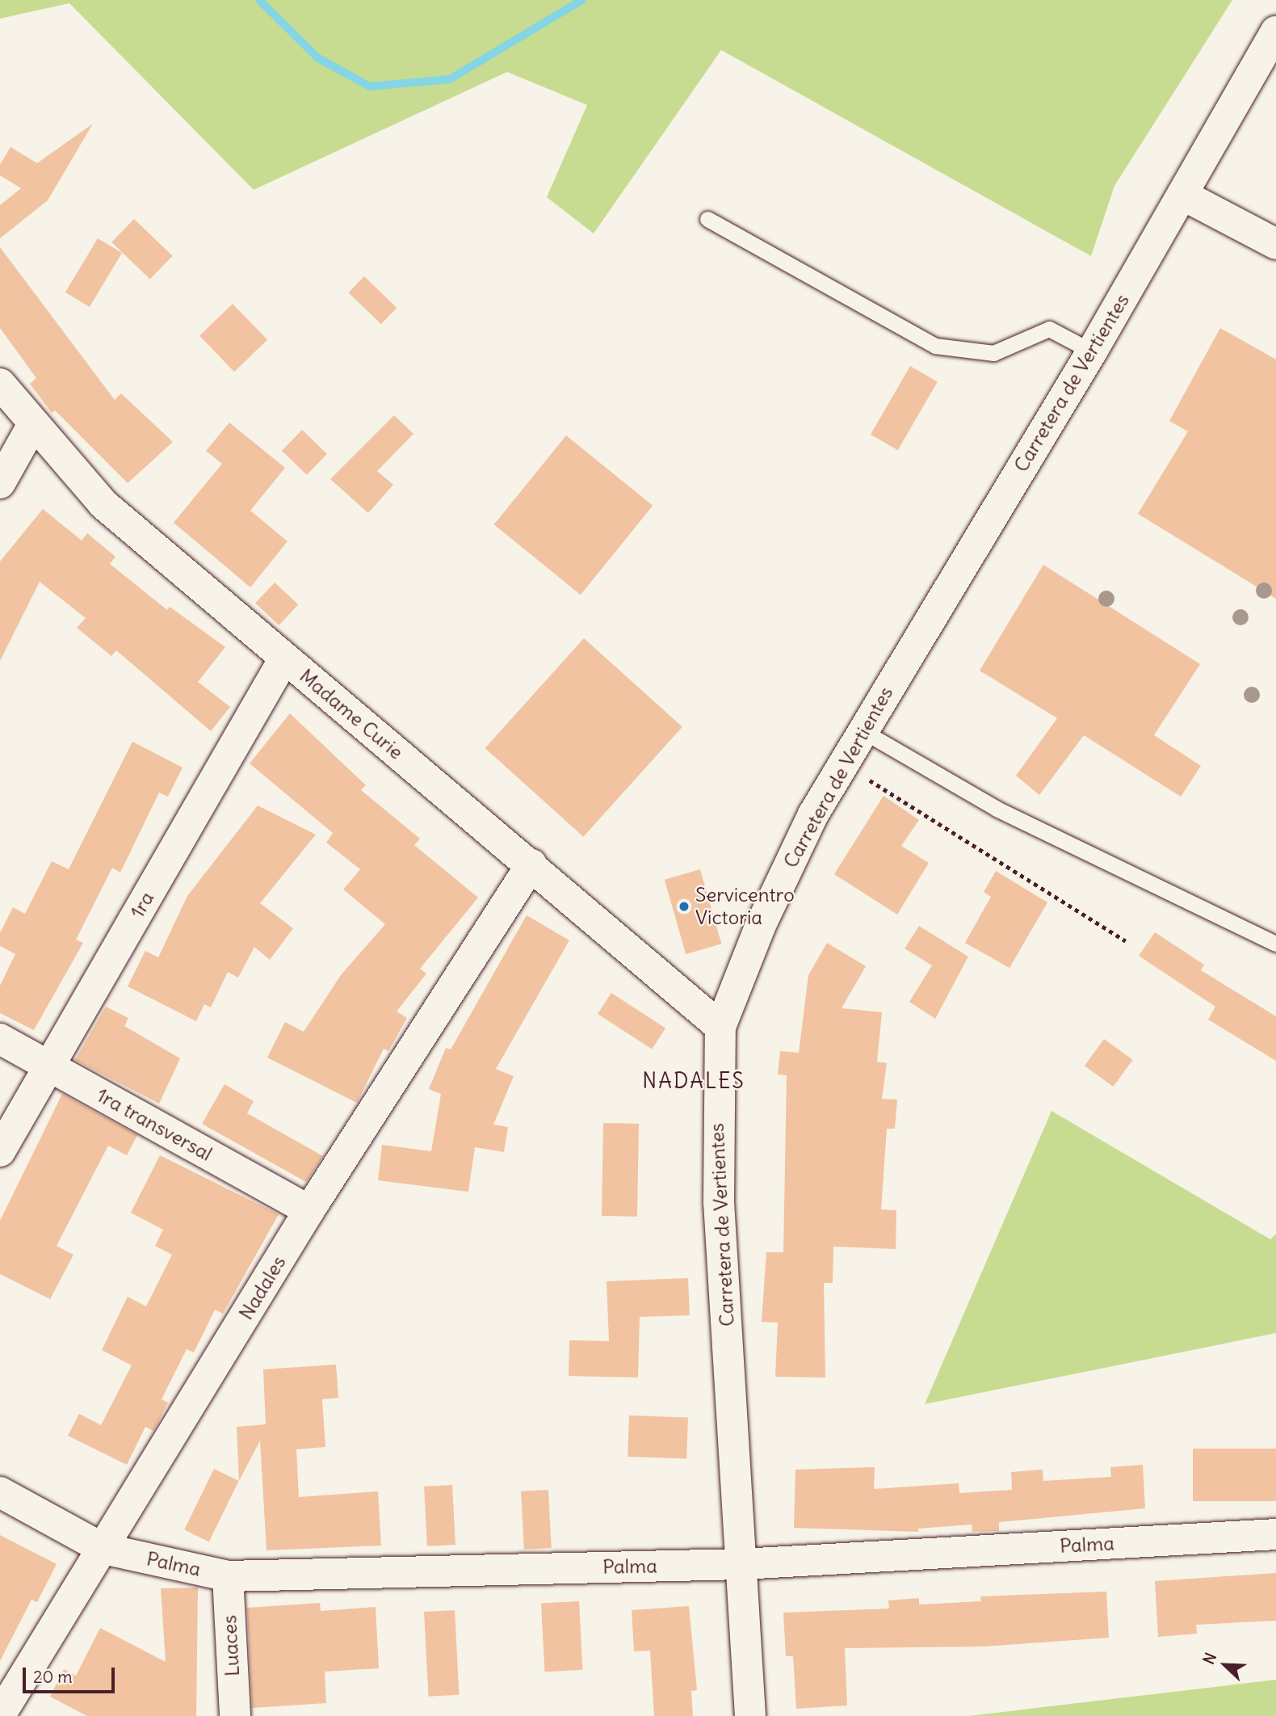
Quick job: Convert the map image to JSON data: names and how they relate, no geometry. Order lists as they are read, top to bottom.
{
  "streets": {
    "street": [
      "Carretera de Vertientes",
      "Madame Curie",
      "1ra",
      "1ra transversal",
      "Nadales",
      "Palma",
      "Luaces"
    ]
  },
  "crossings": [
    ["Carretera de Vertientes", "Madame Curie"],
    ["Carretera de Vertientes", "Palma"],
    ["Madame Curie", "1ra"],
    ["Madame Curie", "Nadales"],
    ["1ra", "1ra transversal"],
    ["1ra transversal", "Nadales"],
    ["Nadales", "Palma"],
    ["Palma", "Luaces"]
  ],
  "districts": ["NADALES"],
  "places": ["Servicentro Victoria"],
  "scale_bar": "20 m",
  "north": "top left"
}
